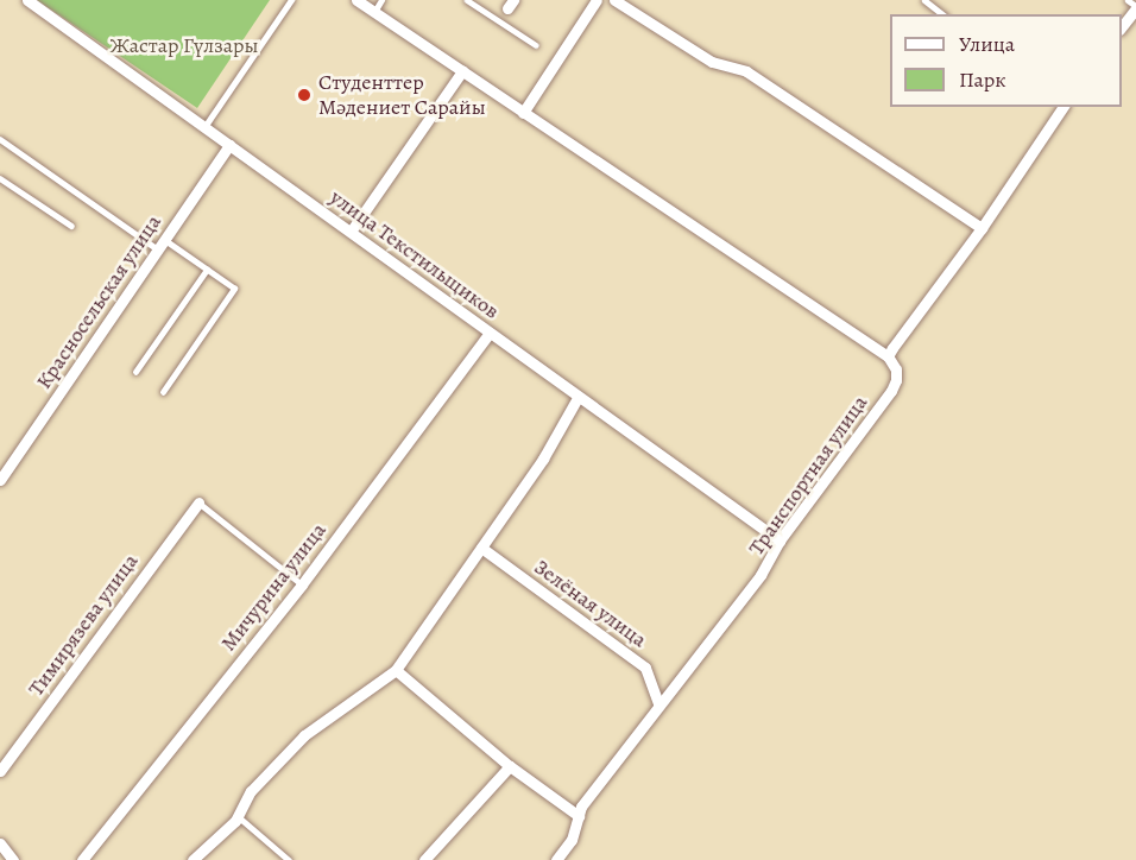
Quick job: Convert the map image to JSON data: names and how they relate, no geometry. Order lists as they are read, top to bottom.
{
  "streets": {
    "street": [
      "улица Текстильщиков",
      "Красносельская улица",
      "Транспортная улица",
      "Мичурина улица",
      "Зелёная улица",
      "Тимирязева улица"
    ]
  },
  "crossings": [
    ["улица Текстильщиков", "Красносельская улица"],
    ["улица Текстильщиков", "Транспортная улица"],
    ["улица Текстильщиков", "Мичурина улица"],
    ["Транспортная улица", "Зелёная улица"]
  ],
  "parks": ["Жастар Гүлзары"],
  "places": ["Студенттер Мәдениет Сарайы"],
  "legend": ["Улица", "Парк"]
}
